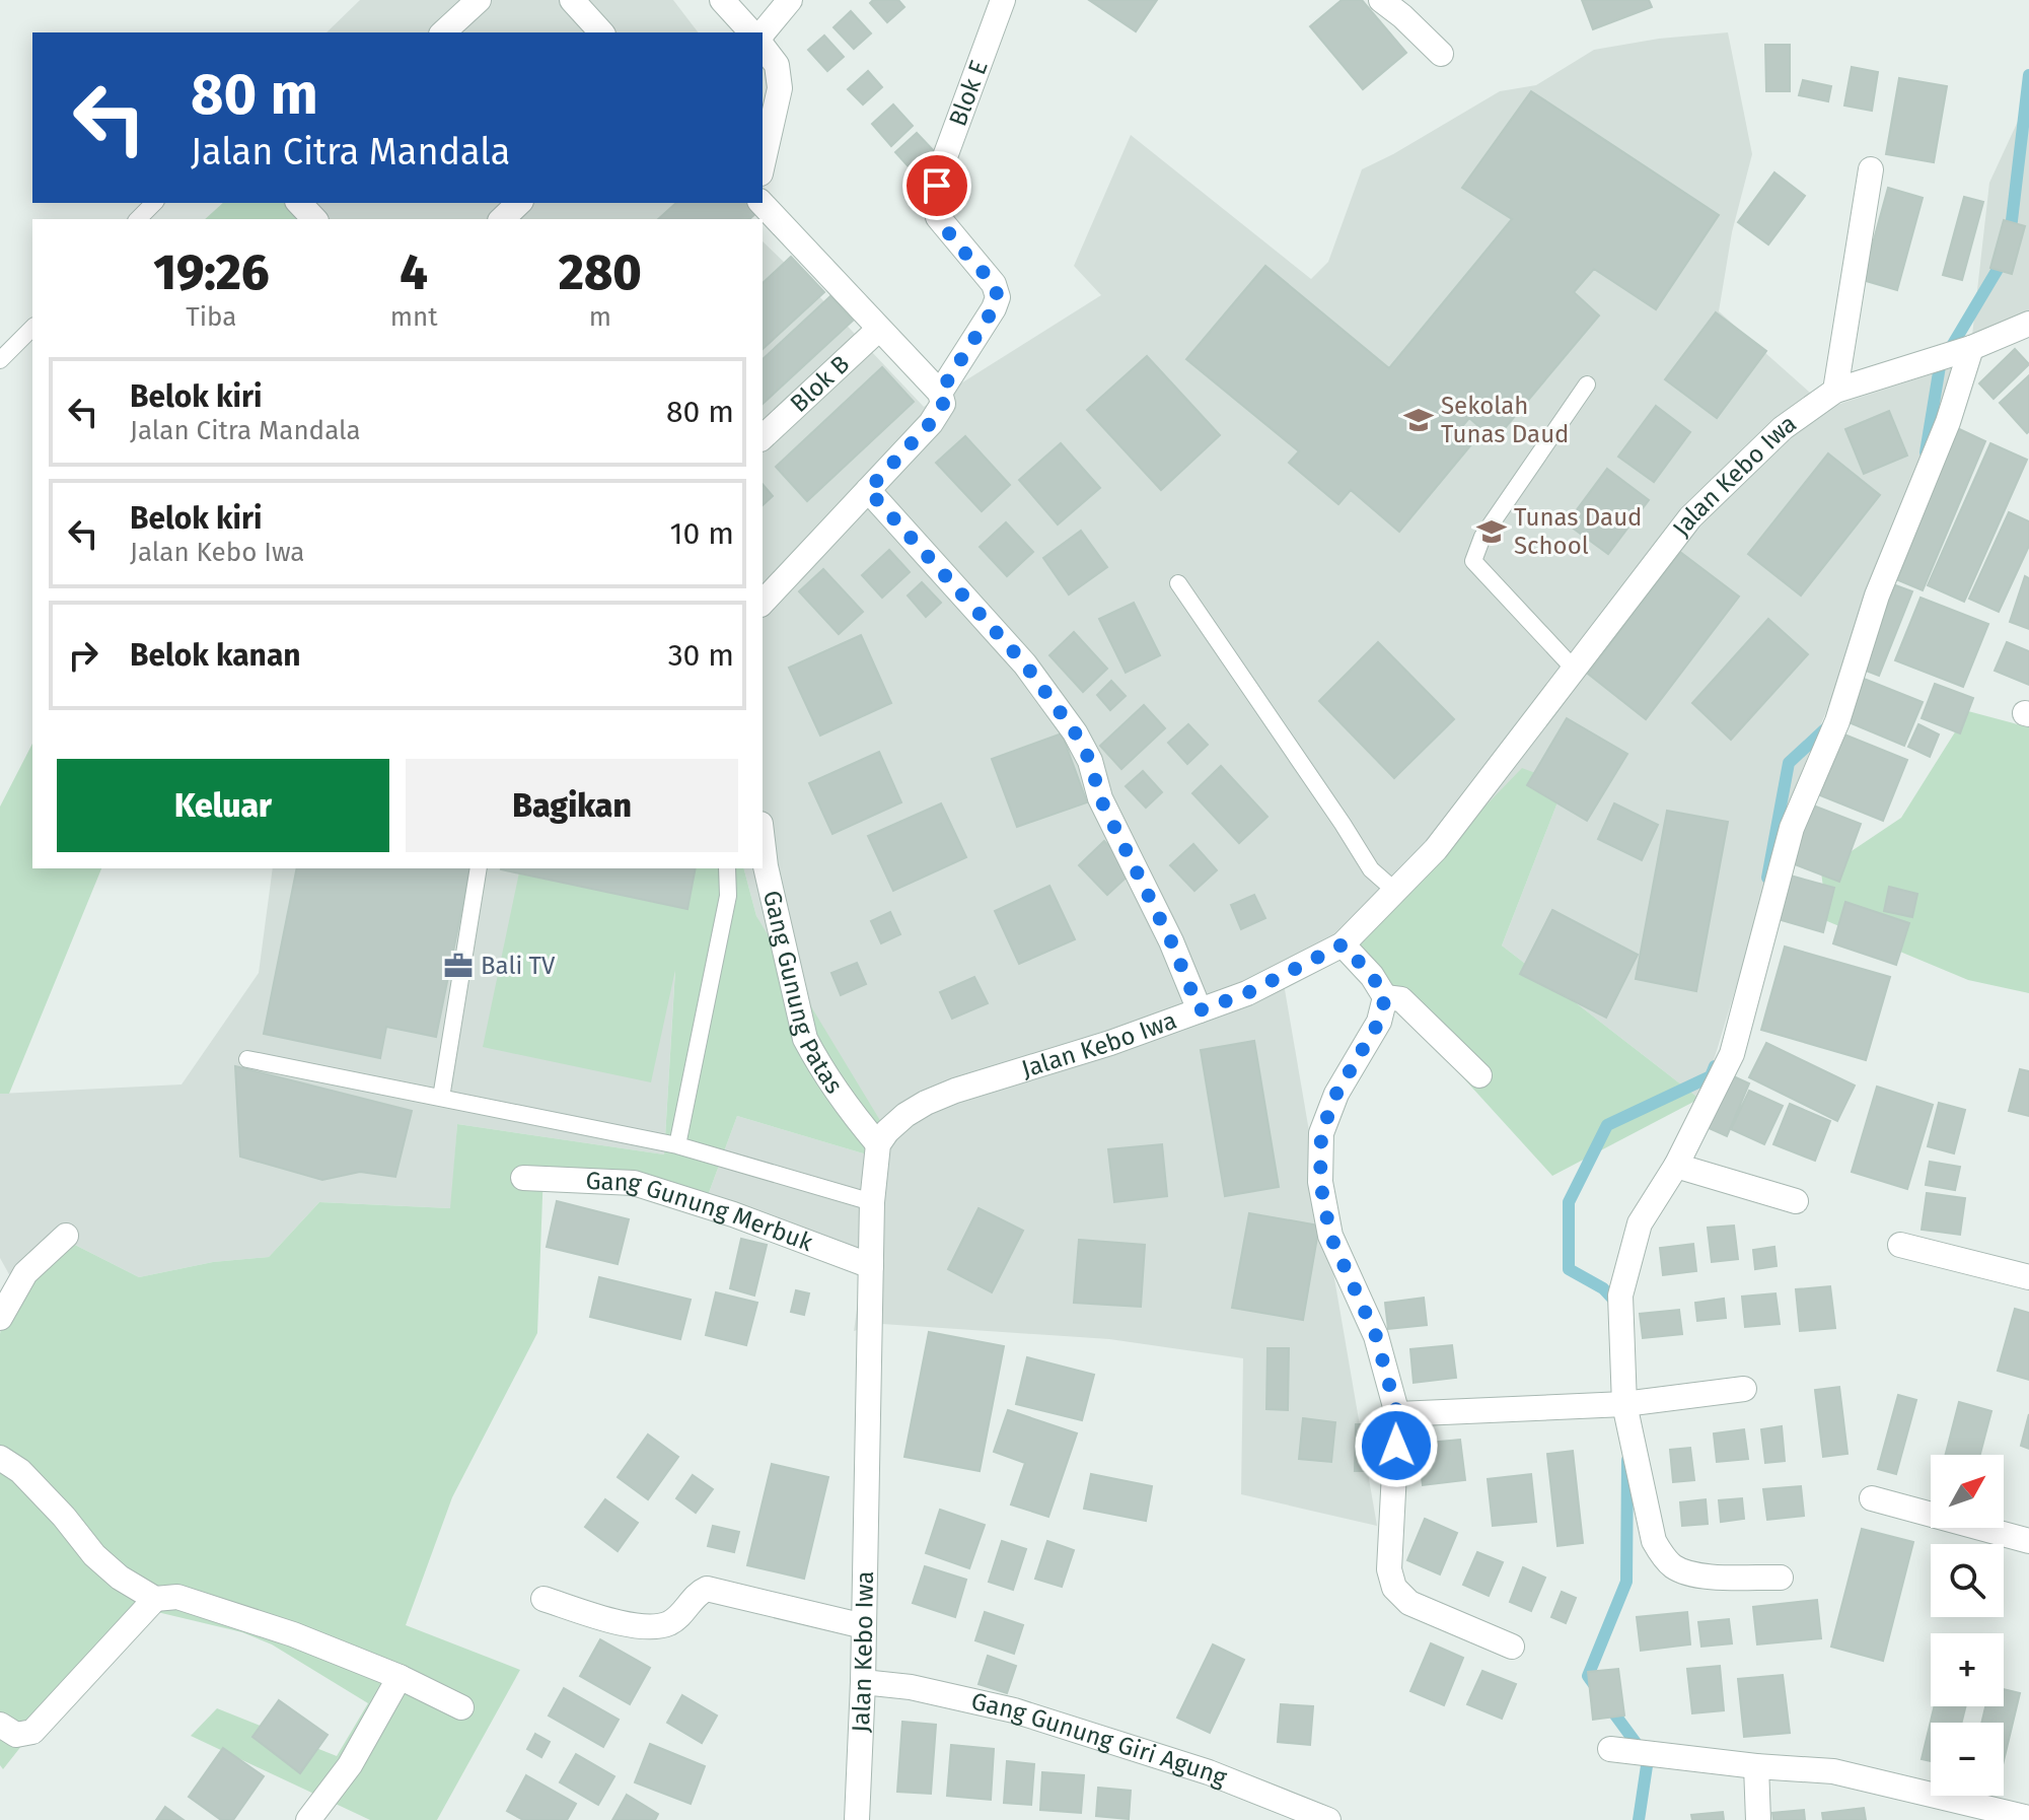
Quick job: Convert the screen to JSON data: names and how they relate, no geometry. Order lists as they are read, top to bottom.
{
  "streets": {
    "street": [
      "Blok E",
      "Blok B",
      "Jalan Kebo Iwa",
      "Gang Gunung Patas",
      "Gang Gunung Merbuk",
      "Gang Gunung Giri Agung"
    ]
  },
  "crossings": [
    ["Jalan Kebo Iwa", "Gang Gunung Patas"],
    ["Jalan Kebo Iwa", "Gang Gunung Merbuk"],
    ["Jalan Kebo Iwa", "Gang Gunung Giri Agung"]
  ],
  "places": {
    "school or university": ["Sekolah Tunas Daud", "Tunas Daud School"],
    "office": ["Bali TV"]
  },
  "north": "top right",
  "page": {
    "turn": ["80 m", "Jalan Citra Mandala"],
    "eta": [
      "19:26",
      "Tiba",
      "4",
      "mnt",
      "280",
      "m"
    ],
    "list": [
      {
        "name": "Belok kiri",
        "note": "Jalan Citra Mandala",
        "value": "80 m"
      },
      {
        "name": "Belok kiri",
        "note": "Jalan Kebo Iwa",
        "value": "10 m"
      },
      {
        "name": "Belok kanan",
        "value": "30 m"
      }
    ],
    "buttons": ["Keluar", "Bagikan"],
    "map_buttons": ["+", "−"]
  }
}
